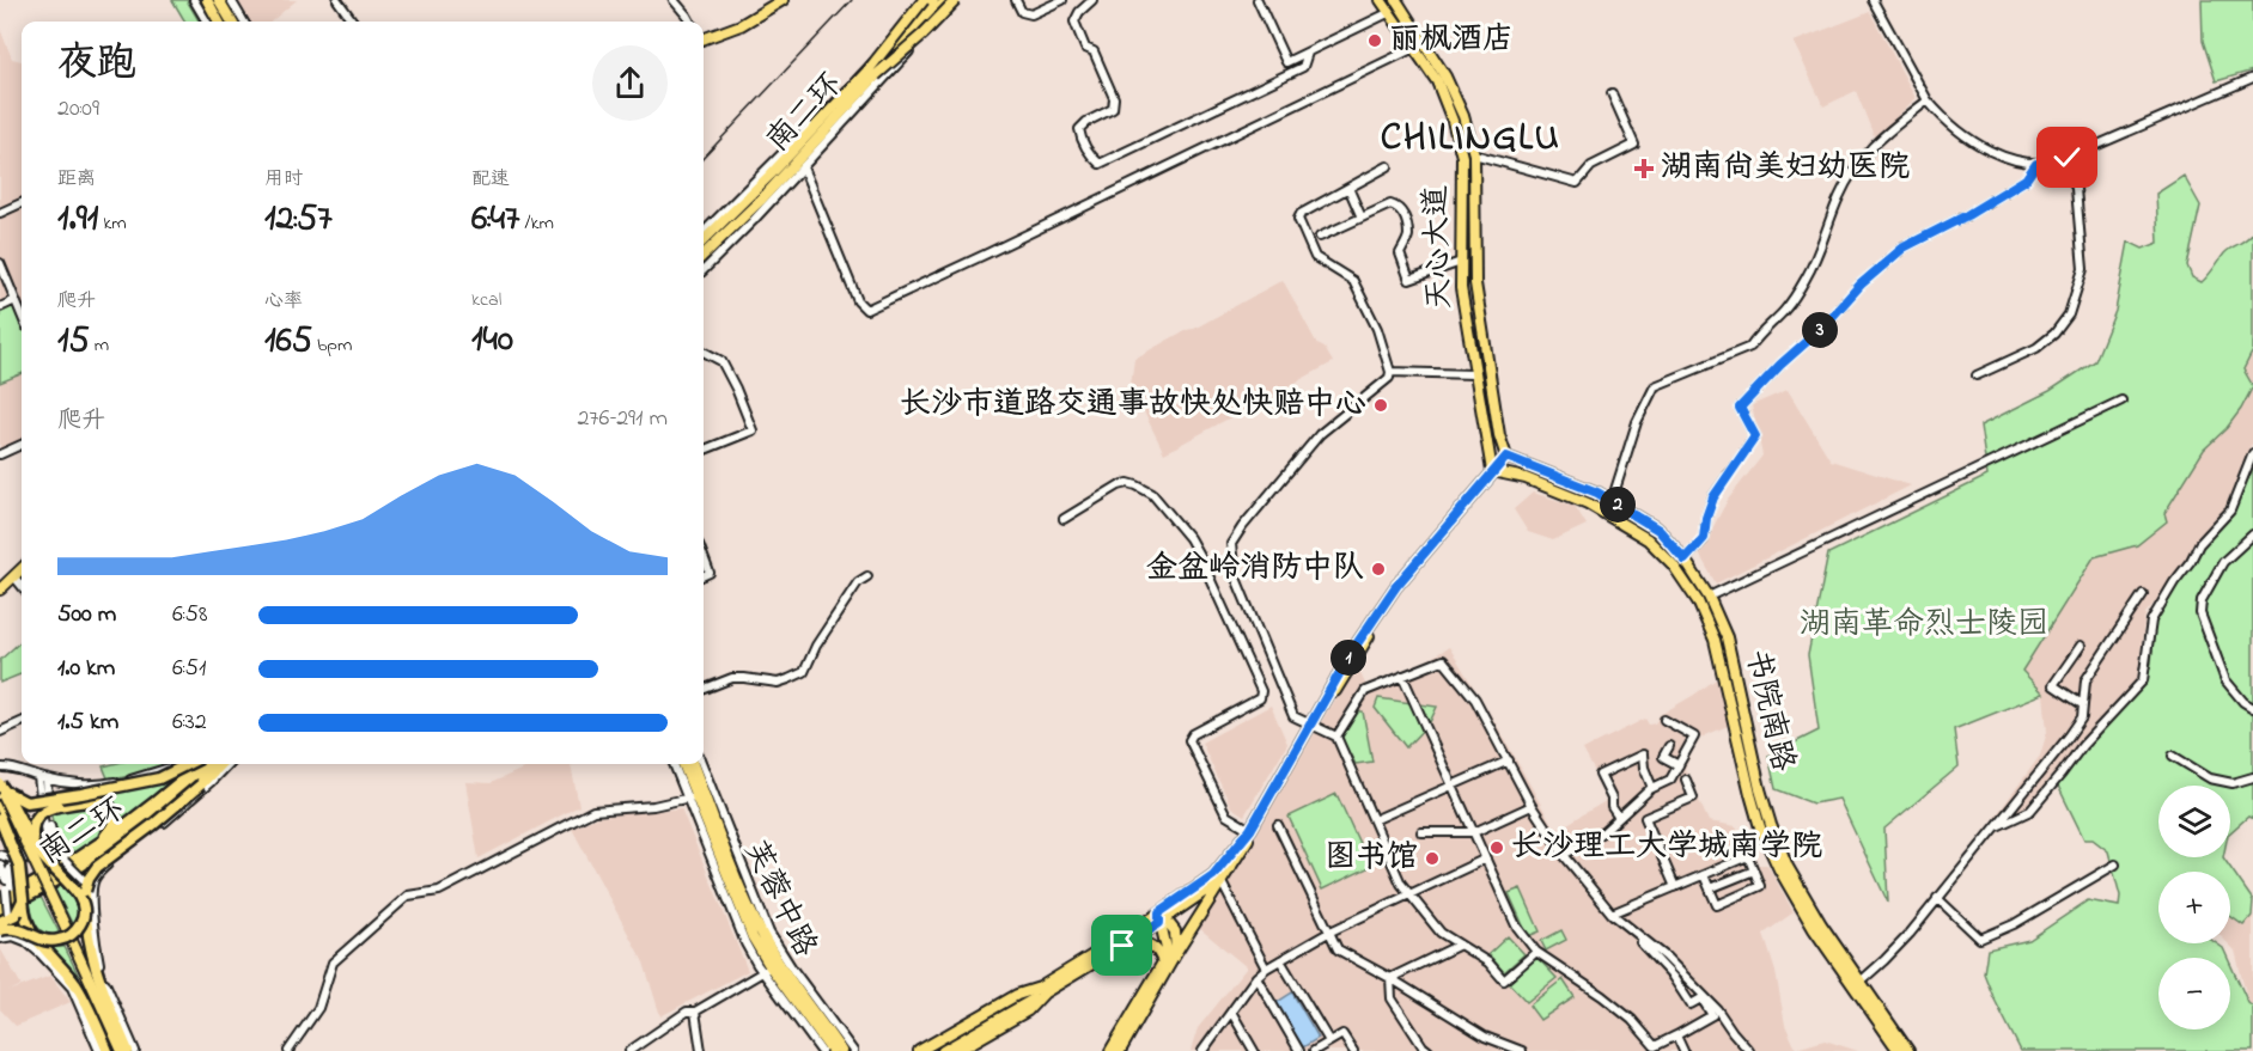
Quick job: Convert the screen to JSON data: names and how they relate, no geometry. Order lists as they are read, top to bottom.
{
  "streets": {
    "highway": ["南二环"],
    "main road": ["天心大道", "书院南路", "芙蓉中路"]
  },
  "crossings": [
    ["天心大道", "书院南路"]
  ],
  "districts": ["CHILINGLU"],
  "parks": ["湖南革命烈士陵园"],
  "places": {
    "other": [
      "丽枫酒店",
      "长沙市道路交通事故快处快赔中心",
      "金盆岭消防中队",
      "长沙理工大学城南学院",
      "图书馆"
    ],
    "health": ["湖南尚美妇幼医院"]
  },
  "page": {
    "heading": ["夜跑", "20:09"],
    "stats": [
      ["距离", "1.91 km"],
      ["用时", "12:57"],
      ["配速", "6:47 /km"],
      ["爬升", "15 m"],
      ["心率", "165 bpm"],
      ["kcal", "140"]
    ],
    "pins": ["3", "2", "1"],
    "chart": ["爬升", "276–291 m"],
    "list": [
      {
        "name": "500 m",
        "note": "6:58"
      },
      {
        "name": "1.0 km",
        "note": "6:51"
      },
      {
        "name": "1.5 km",
        "note": "6:32"
      }
    ],
    "map_buttons": ["+", "−"]
  }
}
